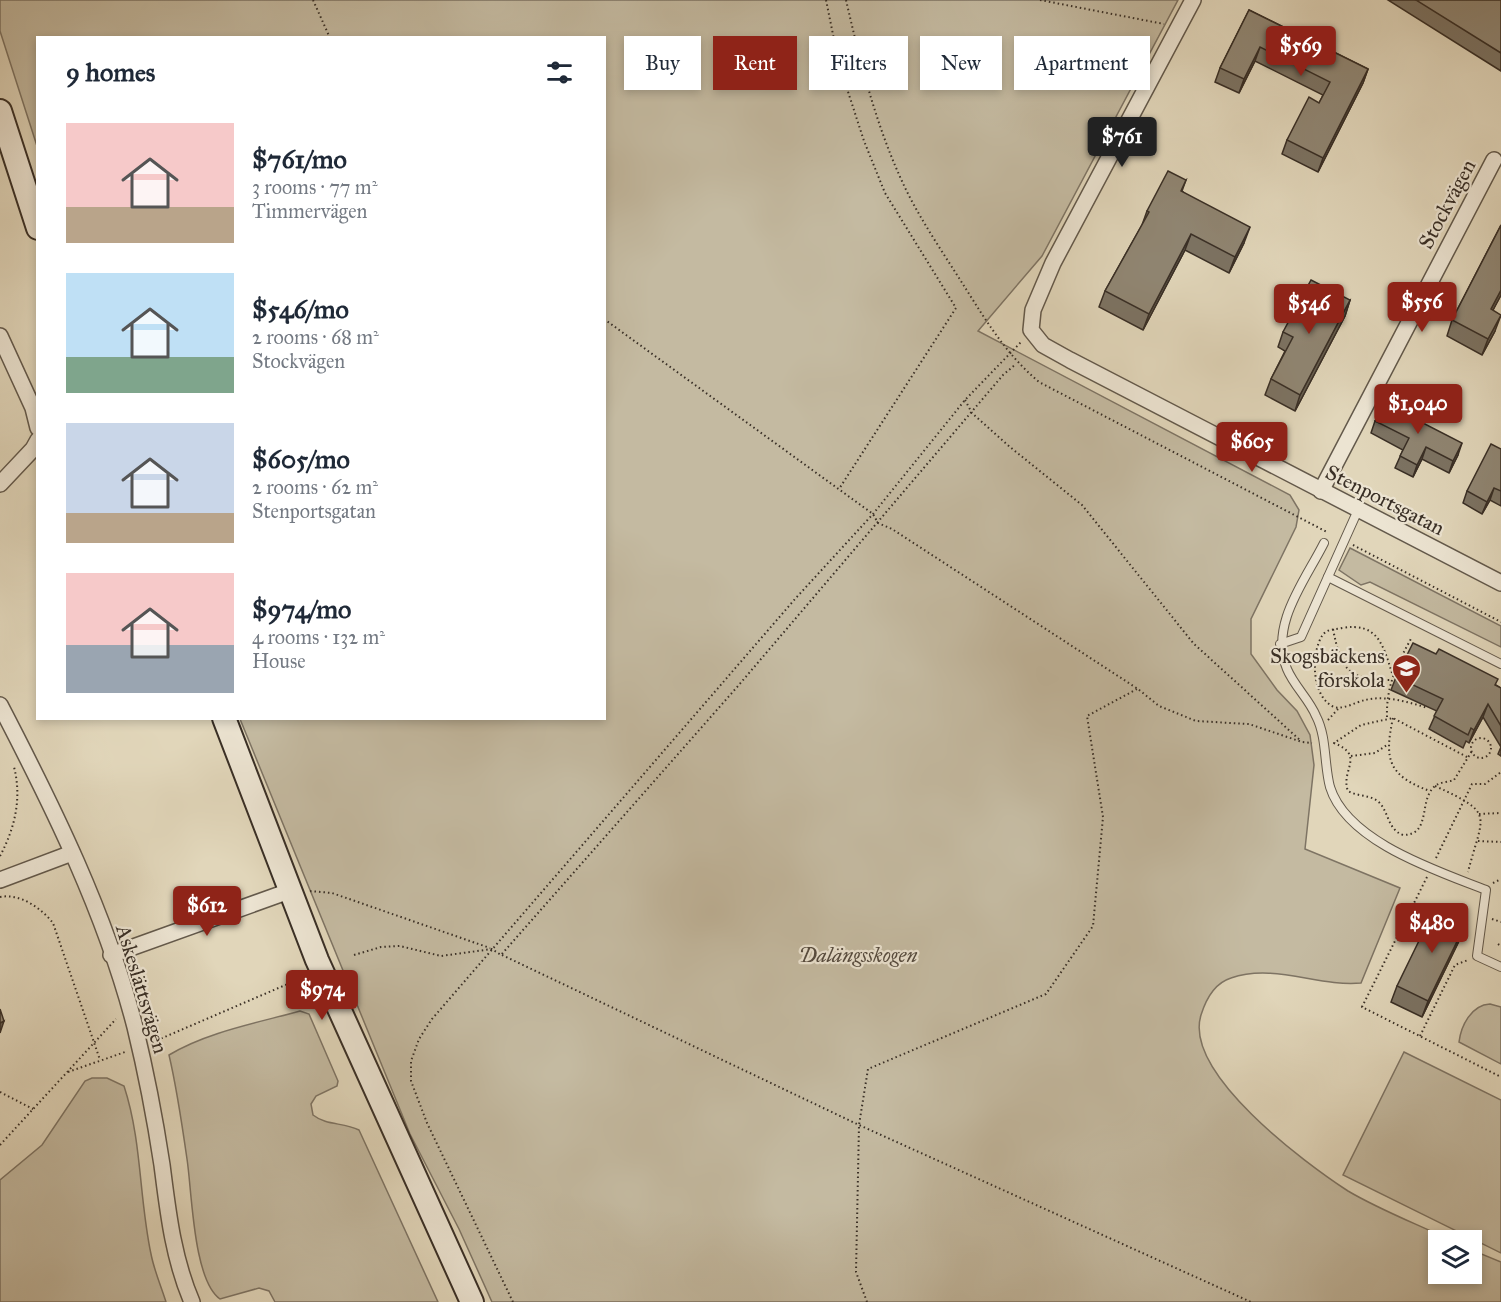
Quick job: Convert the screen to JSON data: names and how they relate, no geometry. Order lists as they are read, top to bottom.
{
  "streets": {
    "street": ["Stockvägen", "Stenportsgatan", "Askeslättsvägen"]
  },
  "crossings": [
    ["Stockvägen", "Stenportsgatan"]
  ],
  "parks": ["Dalängsskogen"],
  "places": {
    "school or university": ["Skogsbäckens förskola"]
  },
  "page": {
    "price": [
      "$569",
      "$761",
      "$556",
      "$546",
      "$1,040",
      "$605",
      "$612",
      "$480",
      "$974"
    ],
    "chip": [
      "Buy",
      "Rent",
      "Filters",
      "New",
      "Apartment"
    ],
    "heading": "9 homes",
    "list": [
      {
        "name": "$761/mo",
        "note": "3 rooms · 77 m² · Timmervägen"
      },
      {
        "name": "$546/mo",
        "note": "2 rooms · 68 m² · Stockvägen"
      },
      {
        "name": "$605/mo",
        "note": "2 rooms · 62 m² · Stenportsgatan"
      },
      {
        "name": "$974/mo",
        "note": "4 rooms · 132 m² · House"
      }
    ]
  }
}
